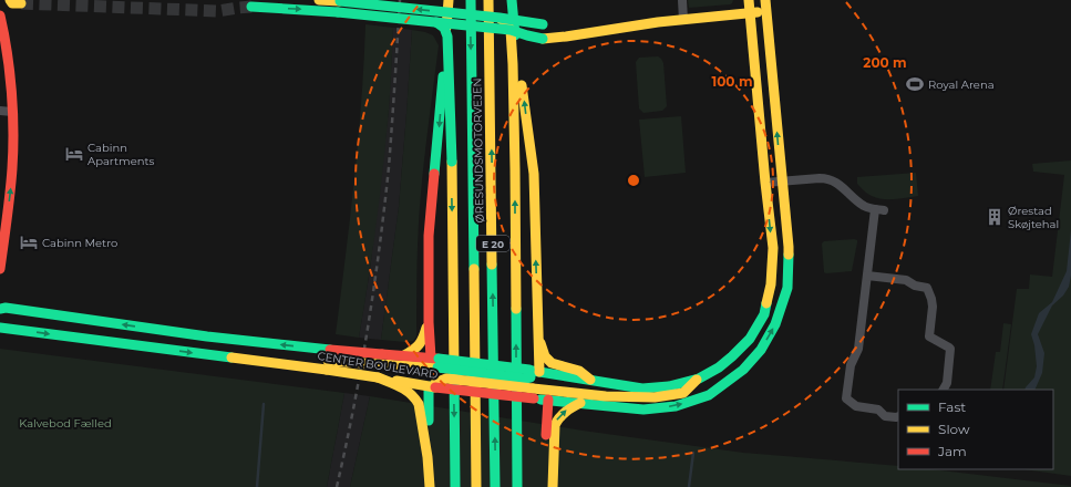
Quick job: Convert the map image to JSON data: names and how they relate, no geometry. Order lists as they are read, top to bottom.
{
  "streets": {
    "main road": ["ØRESUNDSMOTORVEJEN", "E 20", "CENTER BOULEVARD"]
  },
  "parks": ["Kalvebod Fælled"],
  "places": {
    "sports": ["Royal Arena"],
    "hotel": ["Cabinn Apartments", "Cabinn Metro"],
    "building": ["Ørestad Skøjtehal"]
  },
  "legend": ["Fast", "Slow", "Jam"],
  "rings": ["200 m", "100 m"]
}
